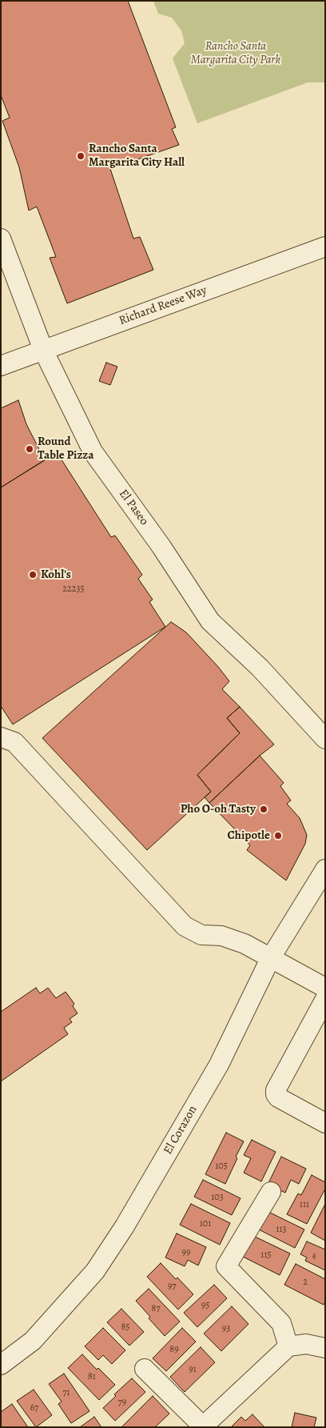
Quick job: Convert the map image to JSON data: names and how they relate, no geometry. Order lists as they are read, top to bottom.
{
  "streets": {
    "street": ["Richard Reese Way", "El Paseo", "El Corazon"]
  },
  "crossings": [
    ["Richard Reese Way", "El Paseo"]
  ],
  "parks": ["Rancho Santa Margarita City Park"],
  "places": [
    "Rancho Santa Margarita City Hall",
    "Round Table Pizza",
    "Kohl's",
    "Pho O-oh Tasty",
    "Chipotle"
  ],
  "house_numbers": [
    "22235",
    "105",
    "103",
    "111",
    "101",
    "113",
    "99",
    "115",
    "4",
    "2",
    "97",
    "95",
    "87",
    "85",
    "93",
    "89",
    "91",
    "81",
    "71",
    "79",
    "67"
  ]
}
